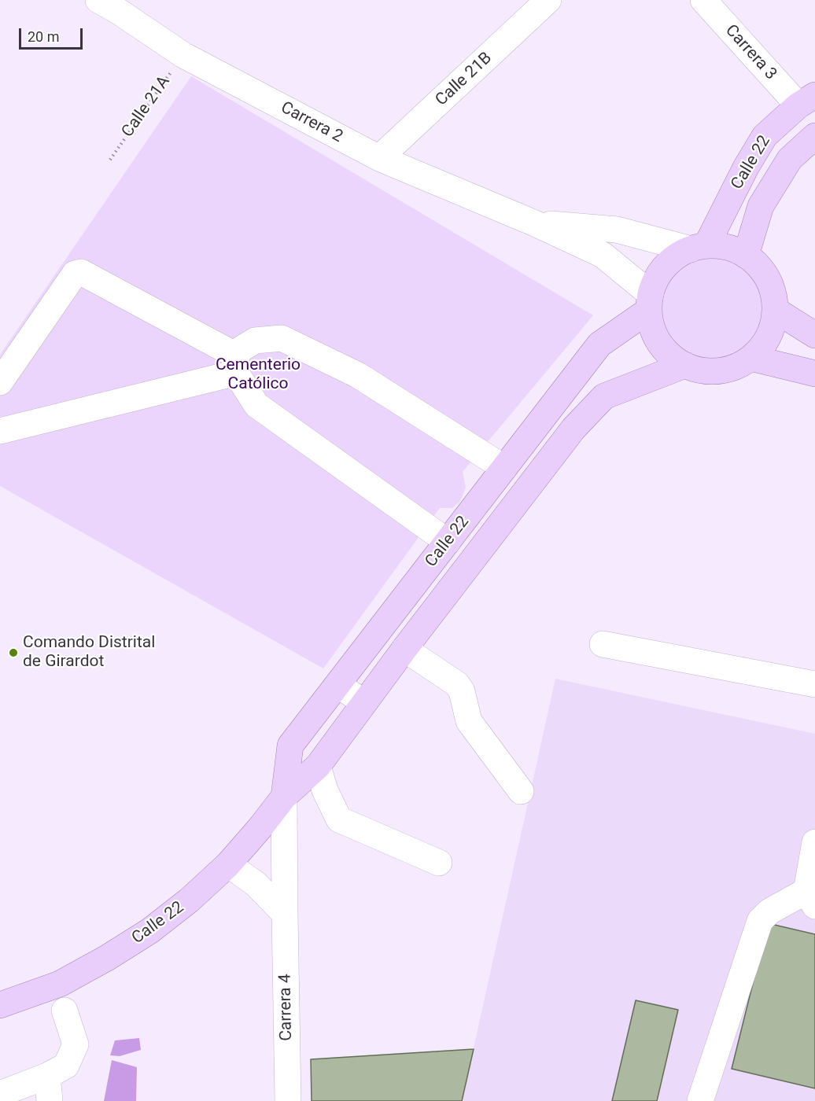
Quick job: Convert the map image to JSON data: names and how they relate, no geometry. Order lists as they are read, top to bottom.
{
  "streets": {
    "main road": ["Calle 22"],
    "street": [
      "Carrera 3",
      "Calle 21B",
      "Carrera 2",
      "Carrera 4"
    ],
    "path": ["Calle 21A"]
  },
  "crossings": [
    ["Carrera 3", "Calle 22"],
    ["Calle 21B", "Carrera 2"],
    ["Calle 21A", "Carrera 2"],
    ["Carrera 2", "Calle 22"],
    ["Calle 22", "Carrera 4"]
  ],
  "parks": ["Cementerio Católico"],
  "places": ["Comando Distrital de Girardot"],
  "scale_bar": "20 m"
}
